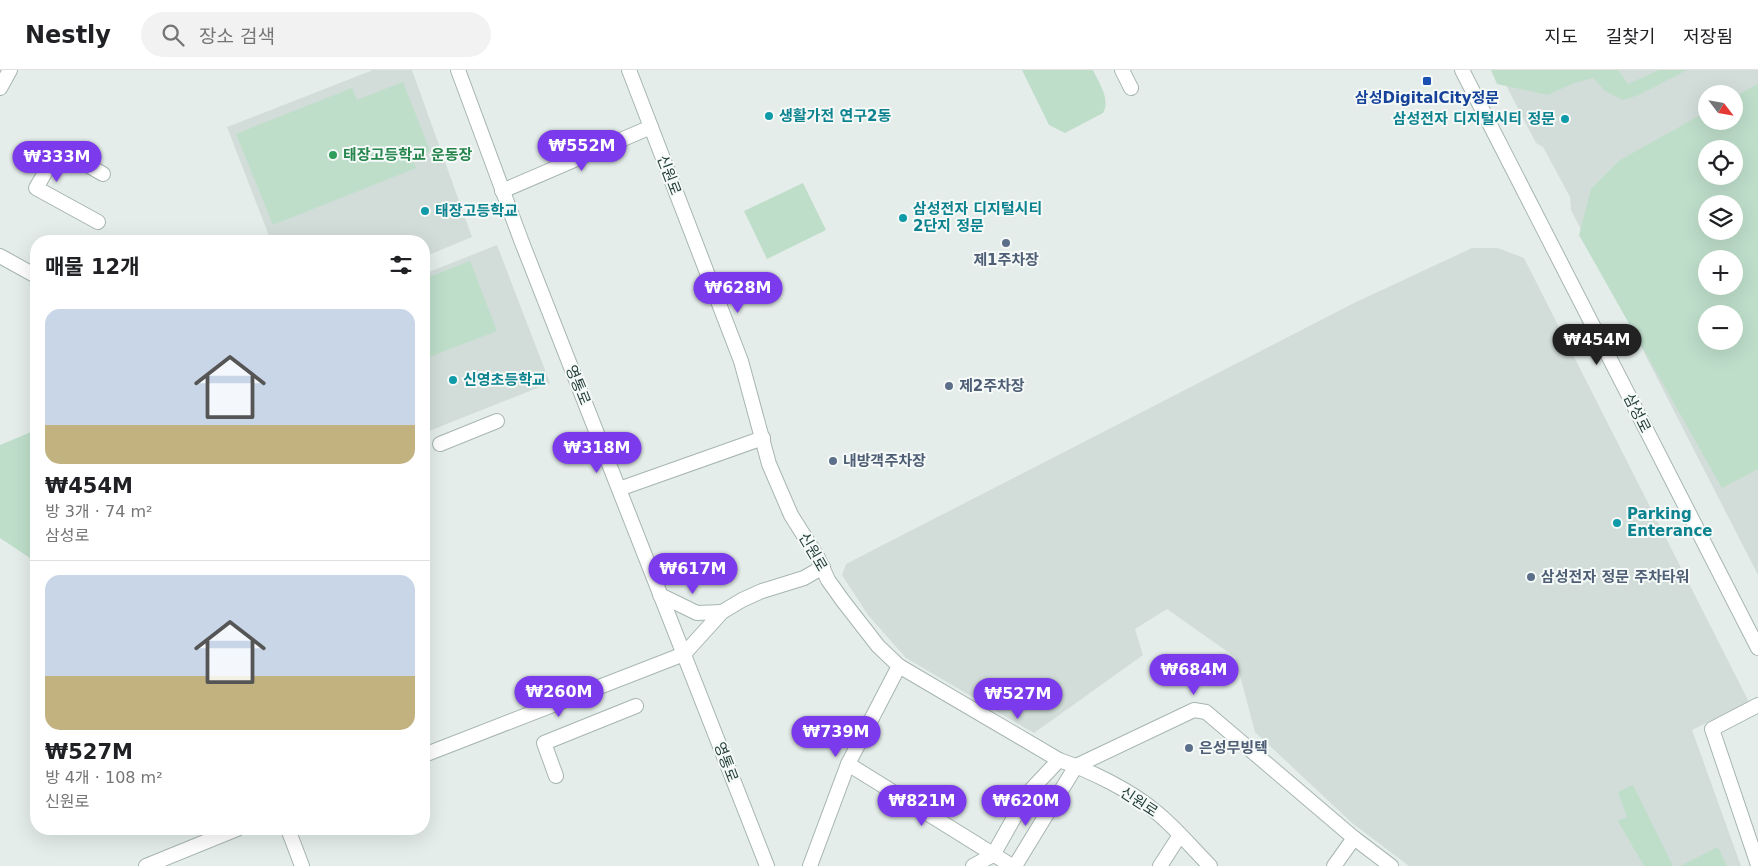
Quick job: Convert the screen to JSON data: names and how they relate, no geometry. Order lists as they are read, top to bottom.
{
  "streets": {
    "street": ["신원로", "영통로", "삼성로"]
  },
  "places": {
    "transit": ["삼성DigitalCity정문"],
    "other": [
      "생활가전 연구2동",
      "삼성전자 디지털시티 정문",
      "태장고등학교 운동장",
      "태장고등학교",
      "삼성전자 디지털시티 2단지 정문",
      "제1주차장",
      "신영초등학교",
      "제2주차장",
      "내방객주차장",
      "Parking Enterance",
      "삼성전자 정문 주차타워",
      "은성무빙텍"
    ]
  },
  "north": "bottom right",
  "page": {
    "header": "Nestly",
    "search": "장소 검색",
    "nav": ["지도", "길찾기", "저장됨"],
    "map_buttons": ["+", "−"],
    "price": [
      "₩552M",
      "₩333M",
      "₩628M",
      "₩454M",
      "₩318M",
      "₩617M",
      "₩684M",
      "₩260M",
      "₩527M",
      "₩739M",
      "₩821M",
      "₩620M"
    ],
    "heading": "매물 12개",
    "list": [
      {
        "name": "₩454M",
        "note": "방 3개 · 74 m² · 삼성로"
      },
      {
        "name": "₩527M",
        "note": "방 4개 · 108 m² · 신원로"
      }
    ]
  }
}
